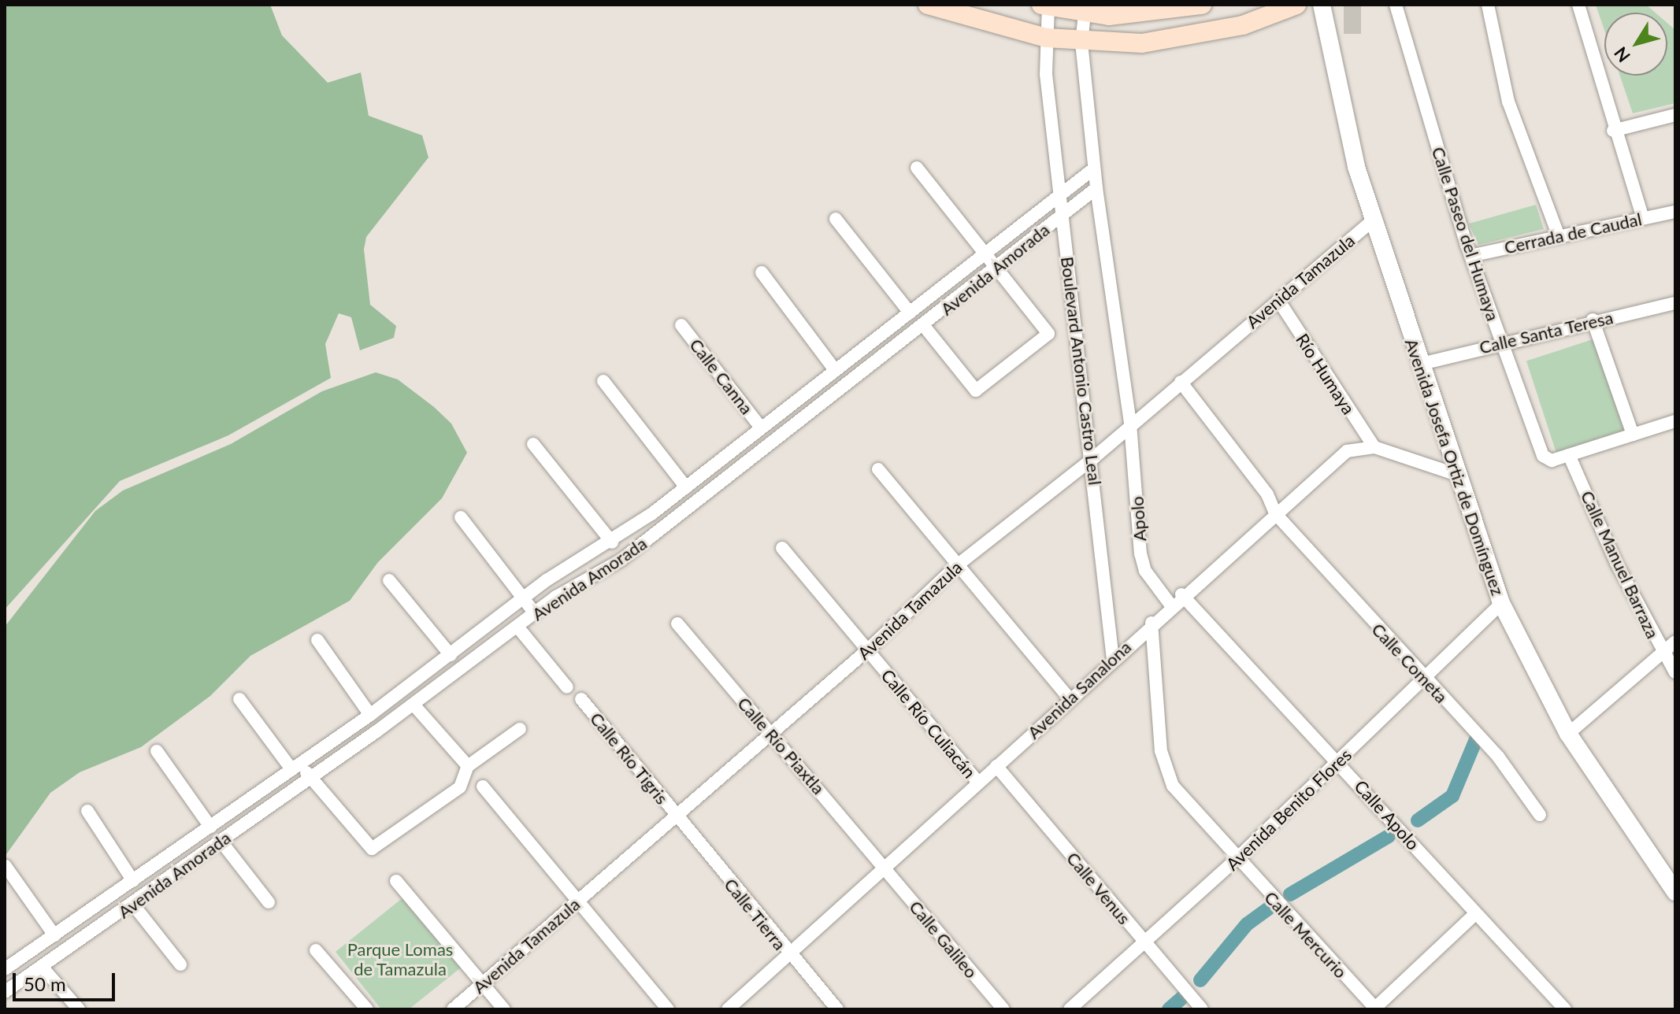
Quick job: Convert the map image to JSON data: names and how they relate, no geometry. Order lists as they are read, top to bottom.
{
  "streets": {
    "street": [
      "Cerrada de Caudal",
      "Calle Paseo del Humaya",
      "Avenida Amorada",
      "Avenida Tamazula",
      "Calle Santa Teresa",
      "Boulevard Antonio Castro Leal",
      "Río Humaya",
      "Calle Canna",
      "Avenida Josefa Ortiz de Domínguez",
      "Apolo",
      "Calle Manuel Barraza",
      "Calle Cometa",
      "Avenida Sanalona",
      "Calle Río Culiacán",
      "Calle Río Piaxtla",
      "Calle Río Tigris",
      "Avenida Benito Flores",
      "Calle Apolo",
      "Calle Venus",
      "Calle Tierra",
      "Calle Mercurio",
      "Calle Galileo"
    ]
  },
  "crossings": [
    ["Cerrada de Caudal", "Calle Paseo del Humaya"],
    ["Calle Paseo del Humaya", "Calle Santa Teresa"],
    ["Calle Paseo del Humaya", "Calle Manuel Barraza"],
    ["Avenida Amorada", "Boulevard Antonio Castro Leal"],
    ["Avenida Amorada", "Calle Canna"],
    ["Avenida Tamazula", "Boulevard Antonio Castro Leal"],
    ["Avenida Tamazula", "Río Humaya"],
    ["Avenida Tamazula", "Avenida Josefa Ortiz de Domínguez"],
    ["Avenida Tamazula", "Apolo"],
    ["Avenida Tamazula", "Calle Cometa"],
    ["Avenida Tamazula", "Calle Río Culiacán"],
    ["Avenida Tamazula", "Calle Río Piaxtla"],
    ["Avenida Tamazula", "Calle Río Tigris"],
    ["Avenida Tamazula", "Calle Tierra"],
    ["Calle Santa Teresa", "Avenida Josefa Ortiz de Domínguez"],
    ["Boulevard Antonio Castro Leal", "Avenida Sanalona"],
    ["Río Humaya", "Avenida Sanalona"],
    ["Avenida Josefa Ortiz de Domínguez", "Avenida Benito Flores"],
    ["Apolo", "Avenida Sanalona"],
    ["Calle Cometa", "Avenida Sanalona"],
    ["Calle Cometa", "Avenida Benito Flores"],
    ["Avenida Sanalona", "Calle Río Culiacán"],
    ["Avenida Sanalona", "Calle Río Piaxtla"],
    ["Avenida Sanalona", "Calle Apolo"],
    ["Avenida Sanalona", "Calle Venus"],
    ["Avenida Sanalona", "Calle Tierra"],
    ["Avenida Sanalona", "Calle Mercurio"],
    ["Avenida Sanalona", "Calle Galileo"],
    ["Calle Río Piaxtla", "Calle Galileo"],
    ["Calle Río Tigris", "Calle Tierra"],
    ["Avenida Benito Flores", "Calle Apolo"],
    ["Avenida Benito Flores", "Calle Venus"],
    ["Avenida Benito Flores", "Calle Mercurio"]
  ],
  "parks": ["Parque Lomas de Tamazula"],
  "scale_bar": "50 m",
  "north": "bottom left"
}
